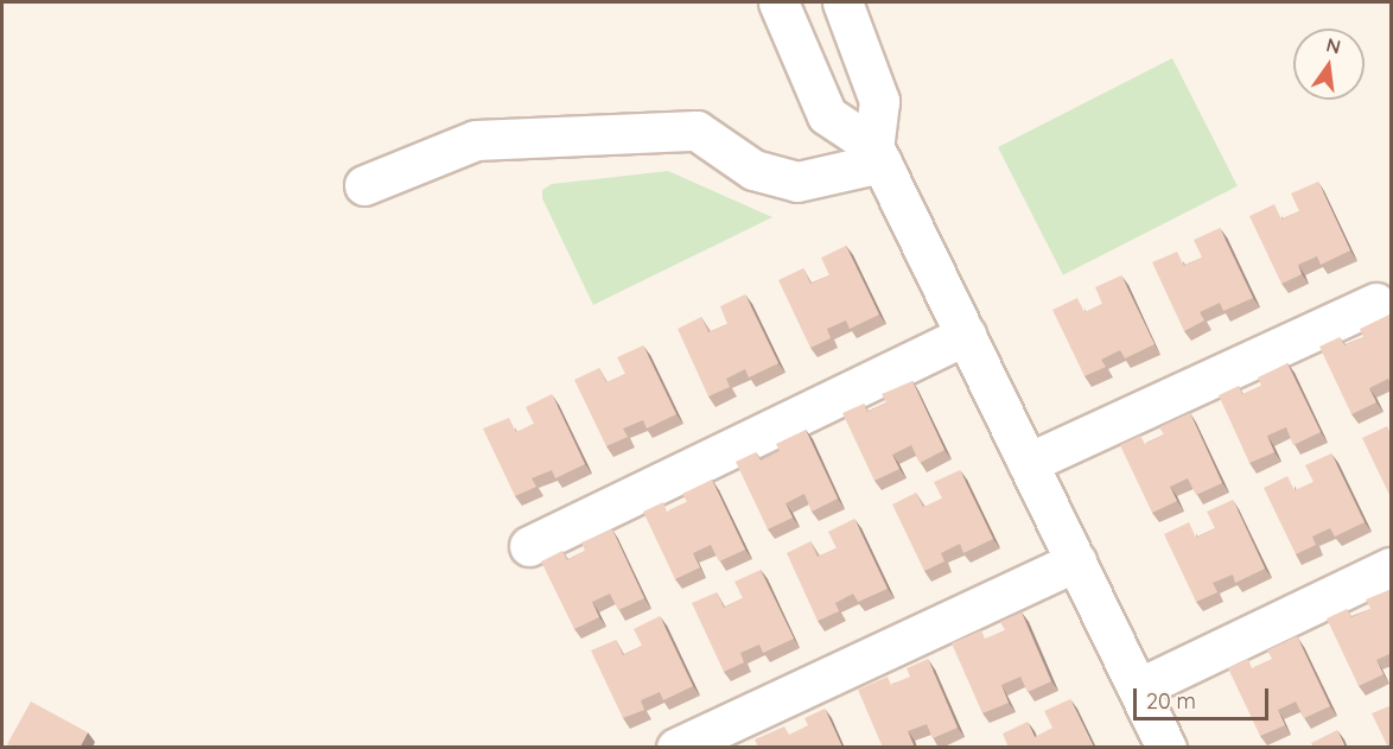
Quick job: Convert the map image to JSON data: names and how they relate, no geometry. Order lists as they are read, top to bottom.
{
  "scale_bar": "20 m",
  "north": "top"
}
